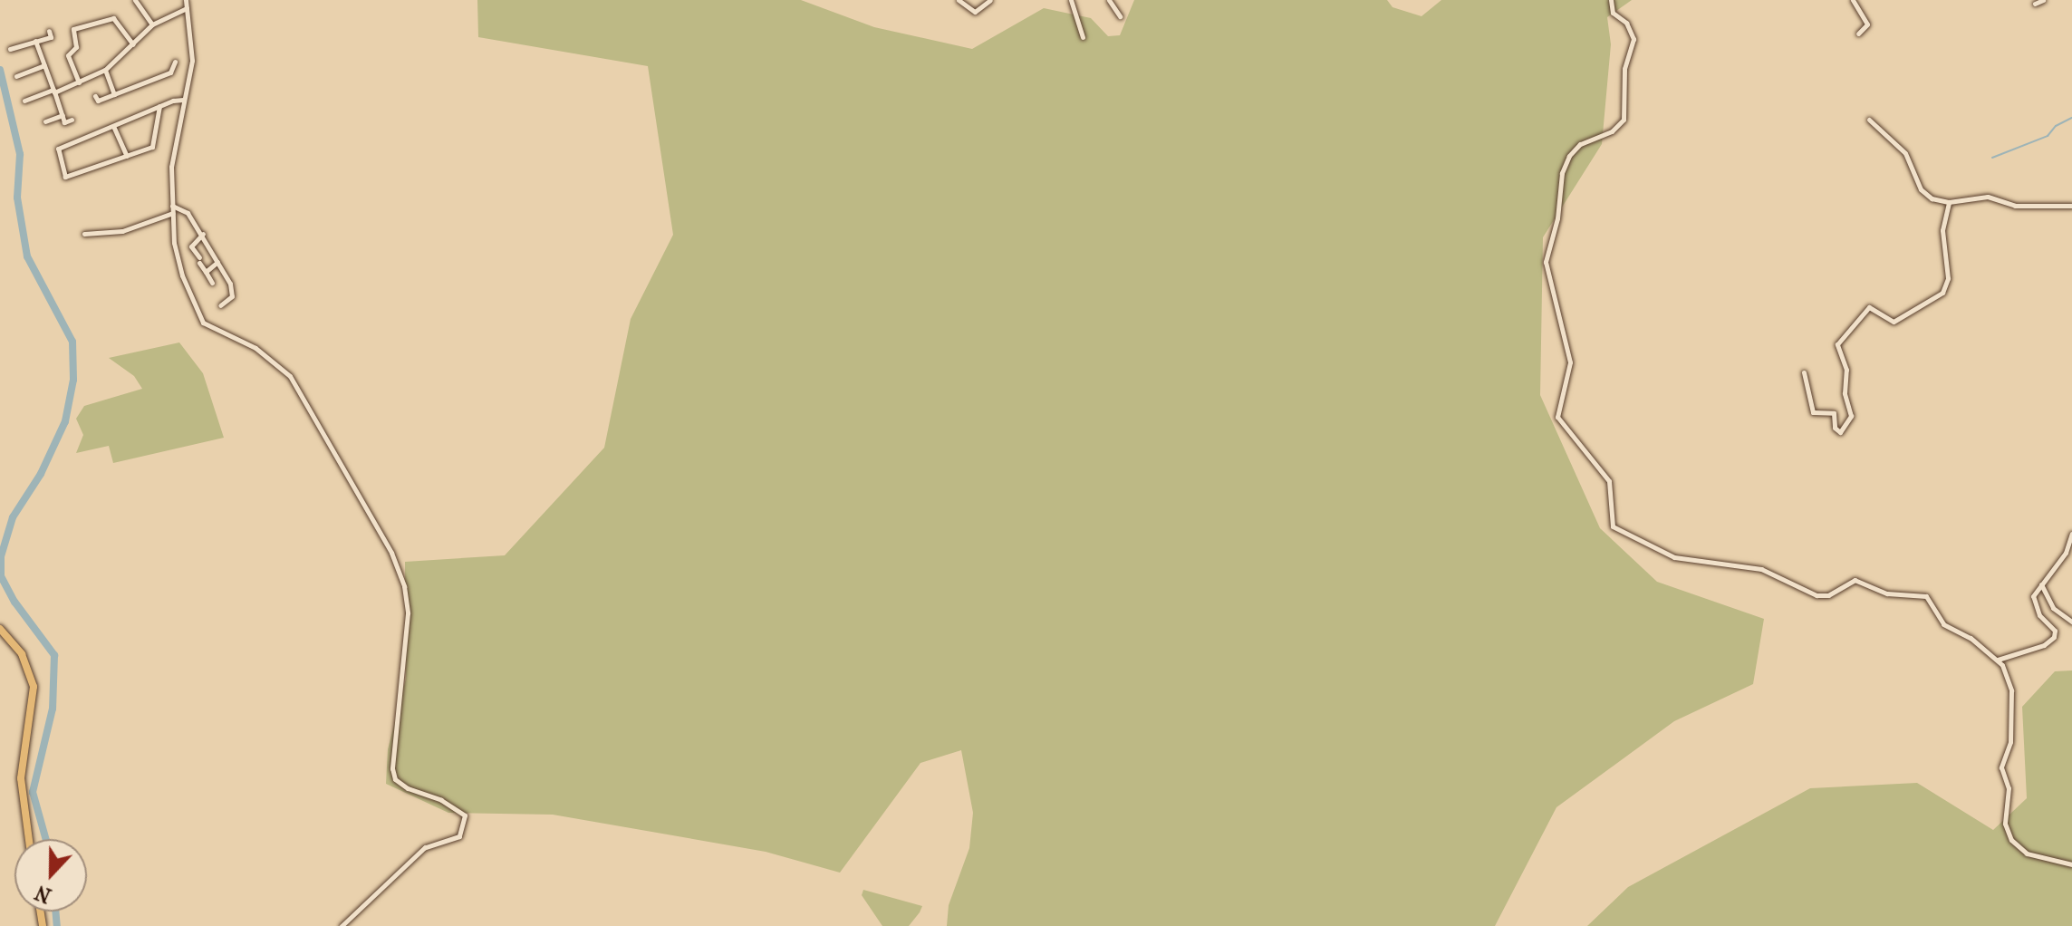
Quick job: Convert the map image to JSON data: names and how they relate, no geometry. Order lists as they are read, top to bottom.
{
  "north": "bottom"
}
